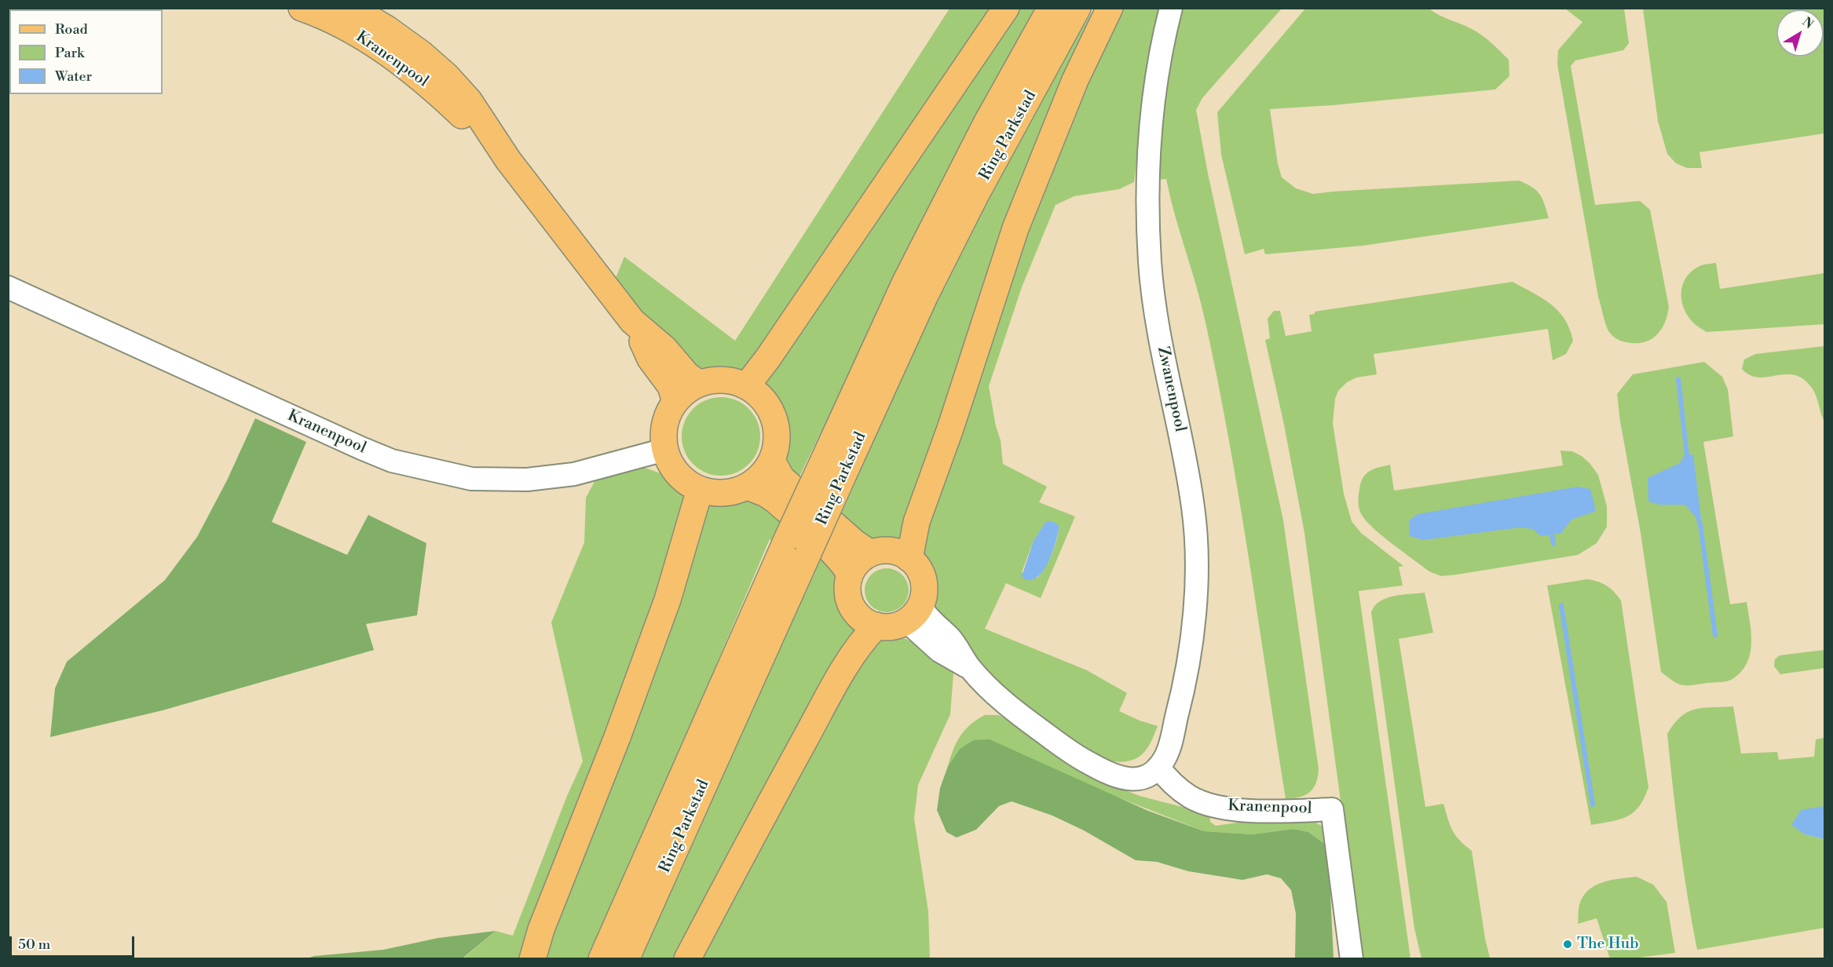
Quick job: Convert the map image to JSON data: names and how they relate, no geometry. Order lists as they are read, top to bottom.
{
  "streets": {
    "main road": ["Kranenpool", "Ring Parkstad"],
    "street": ["Zwanenpool"]
  },
  "crossings": [
    ["Kranenpool", "Zwanenpool"]
  ],
  "places": ["The Hub"],
  "legend": ["Road", "Park", "Water"],
  "scale_bar": "50 m",
  "north": "top right"
}
